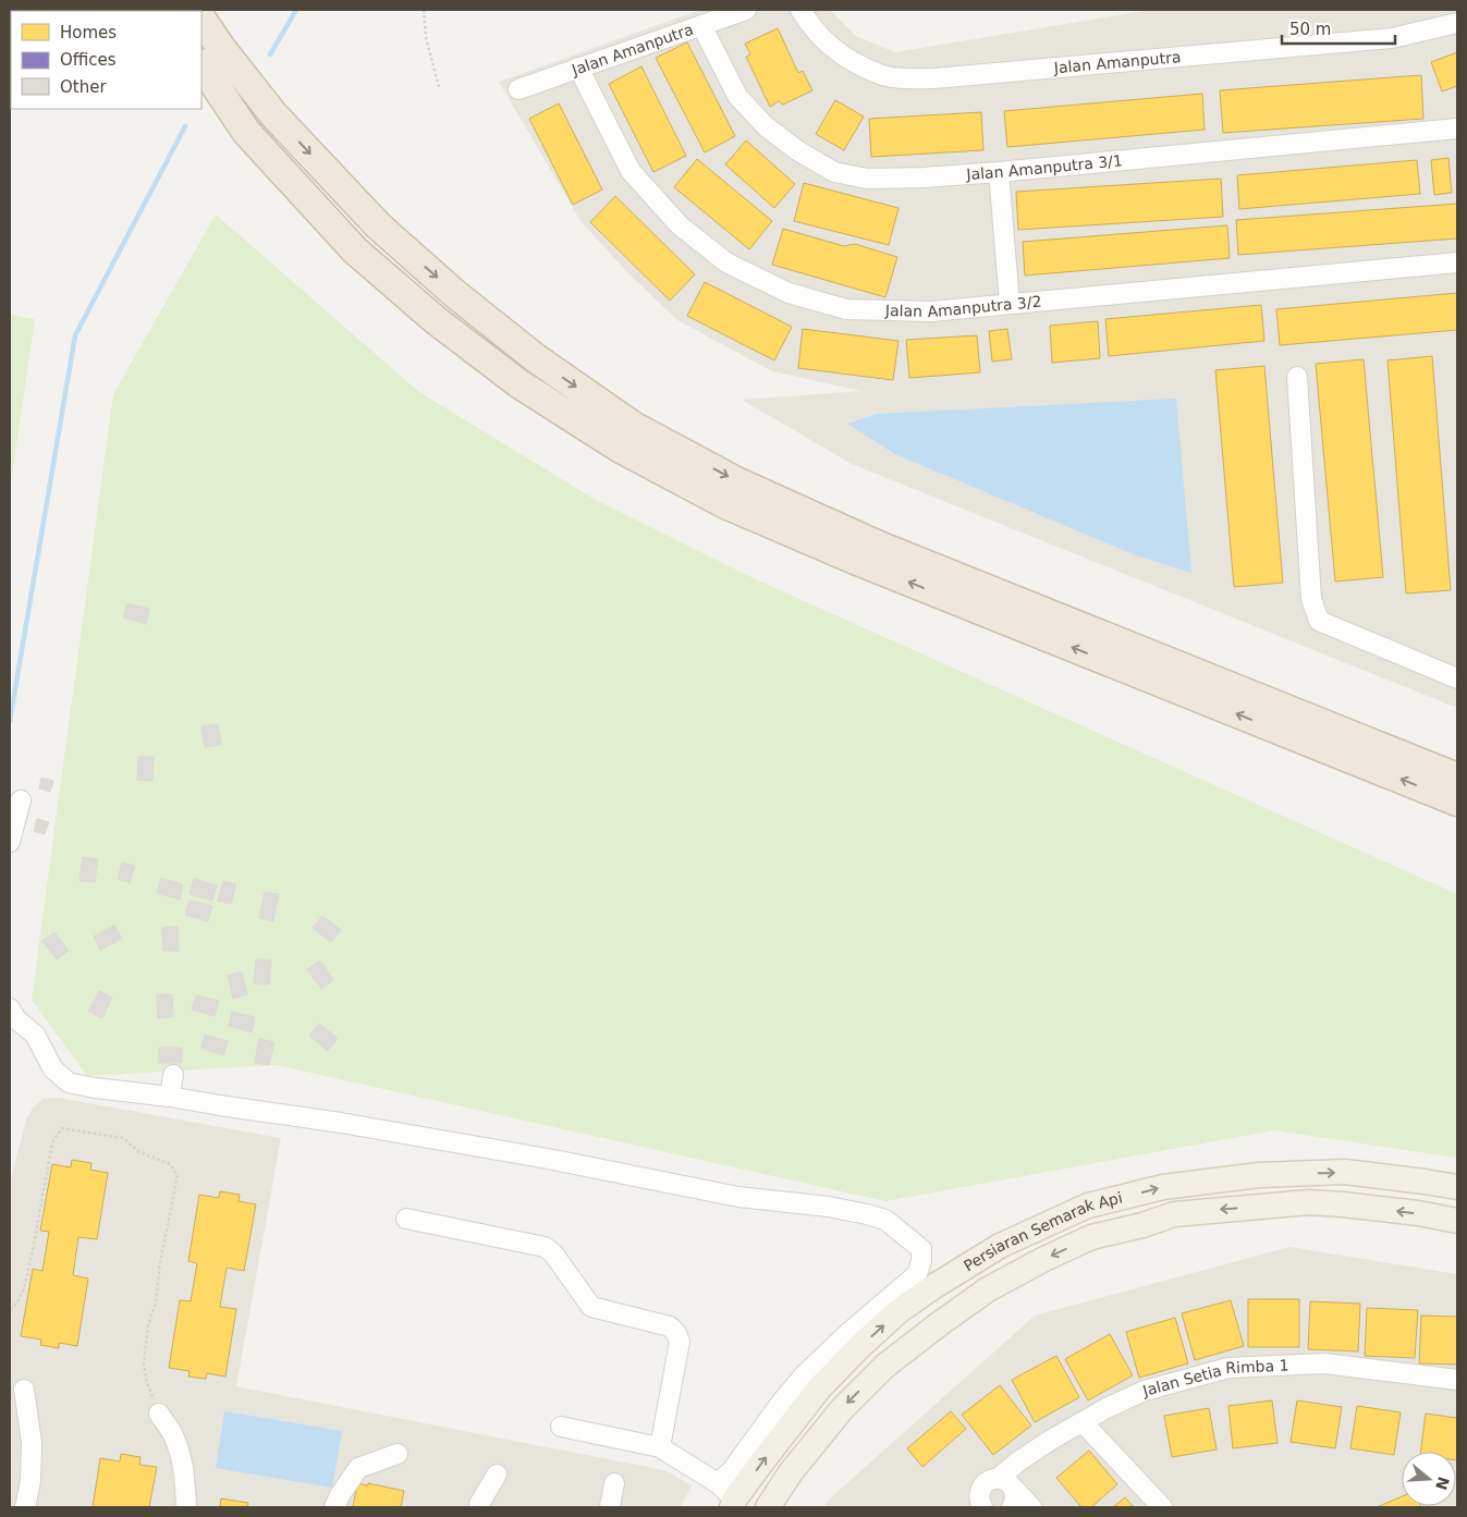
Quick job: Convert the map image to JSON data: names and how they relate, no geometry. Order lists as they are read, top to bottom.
{
  "streets": {
    "main road": ["Persiaran Semarak Api"],
    "street": [
      "Jalan Amanputra",
      "Jalan Amanputra 3/1",
      "Jalan Amanputra 3/2",
      "Jalan Setia Rimba 1"
    ]
  },
  "crossings": [
    ["Jalan Amanputra", "Jalan Amanputra 3/1"],
    ["Jalan Amanputra", "Jalan Amanputra 3/2"]
  ],
  "legend": ["Homes", "Offices", "Other"],
  "scale_bar": "50 m",
  "north": "right"
}
